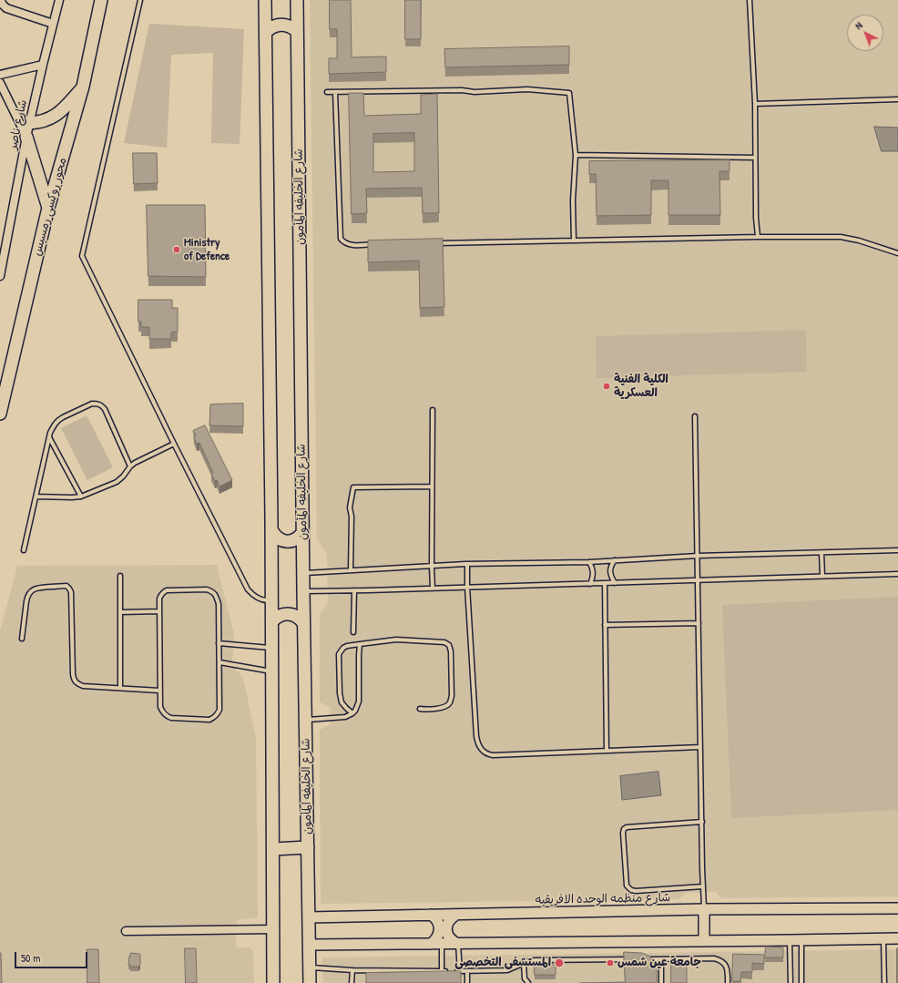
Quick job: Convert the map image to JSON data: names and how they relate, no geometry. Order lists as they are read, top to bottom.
{
  "streets": {
    "main road": ["شارع الخليفه المأمون", "محور روكسى رمسيس"],
    "street": ["شارع ناصر", "شارع منظمه الوحده الافريقيه"]
  },
  "crossings": [
    ["شارع الخليفه المأمون", "شارع منظمه الوحده الافريقيه"]
  ],
  "places": [
    "Ministry of Defence",
    "الكلية الفنية العسكرية",
    "المستشفى التخصصى",
    "جامعة عين شمس"
  ],
  "scale_bar": "50 m",
  "north": "top left"
}
